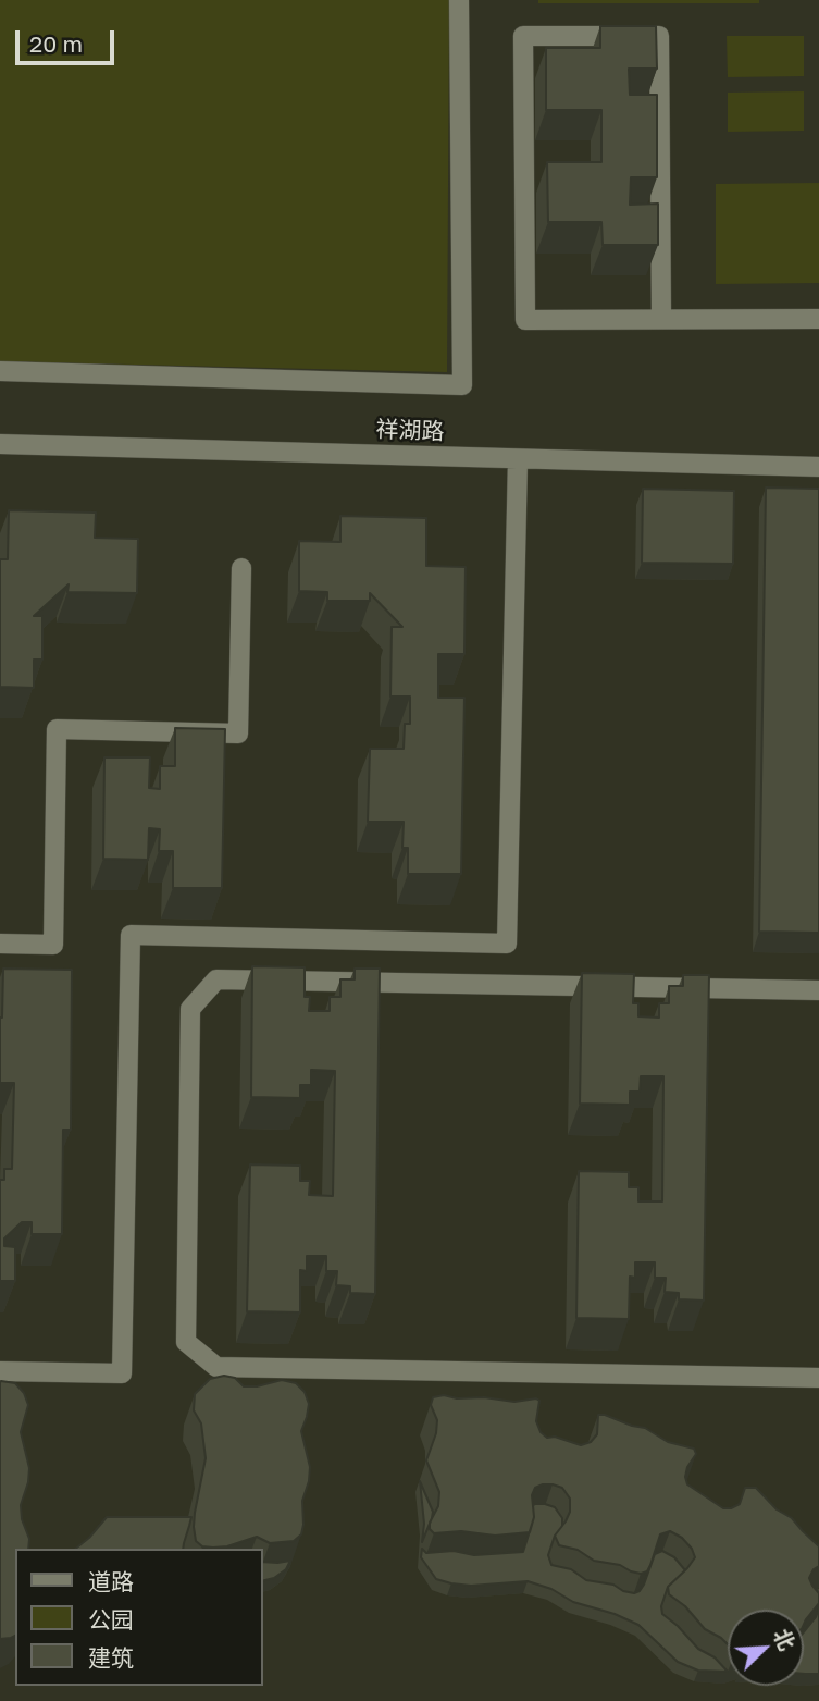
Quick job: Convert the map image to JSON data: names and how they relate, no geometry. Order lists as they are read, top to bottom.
{
  "streets": {
    "street": ["祥湖路"]
  },
  "legend": ["道路", "公园", "建筑"],
  "scale_bar": "20 m",
  "north": "top right"
}
